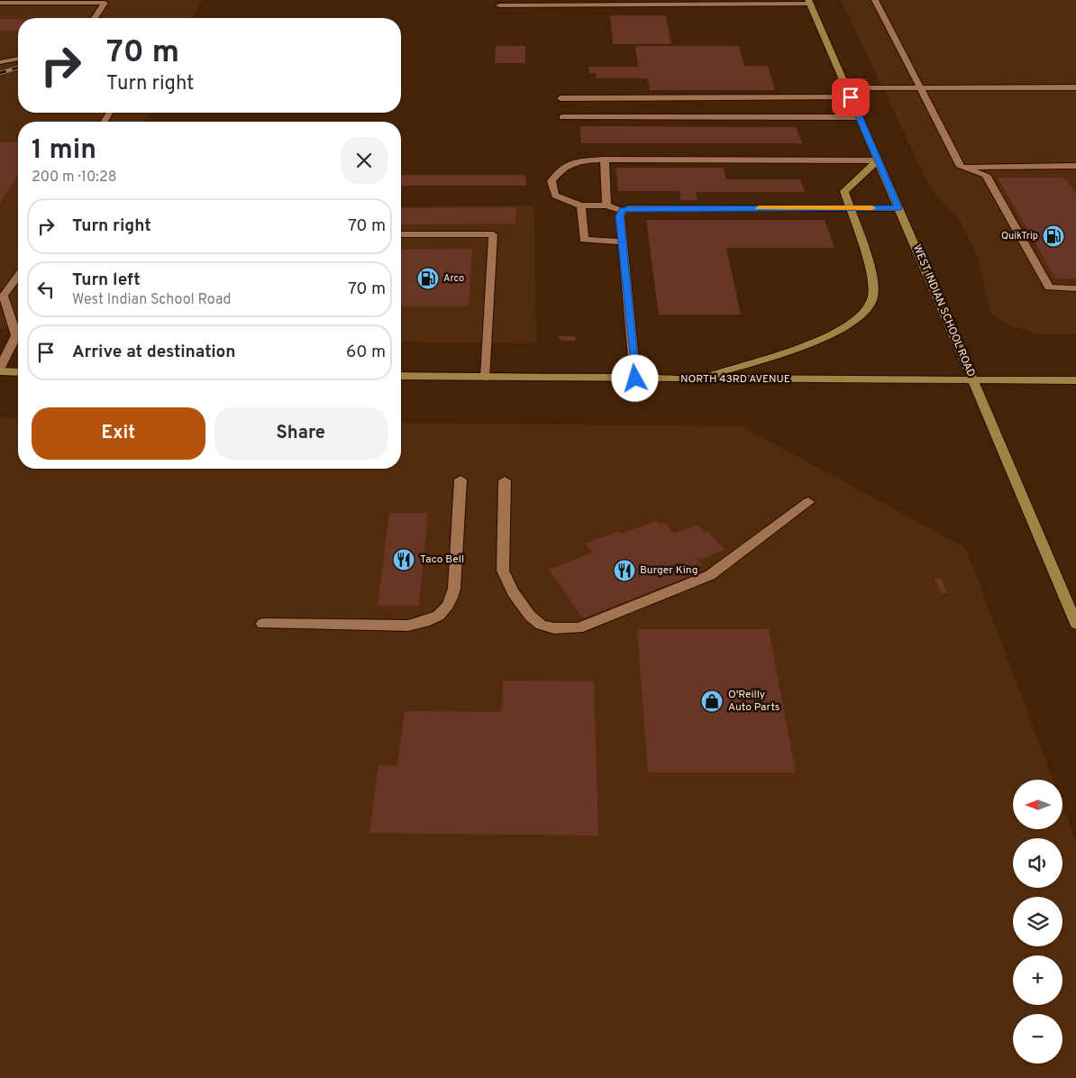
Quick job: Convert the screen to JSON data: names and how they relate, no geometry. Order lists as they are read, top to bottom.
{
  "streets": {
    "main road": ["WEST INDIAN SCHOOL ROAD", "NORTH 43RD AVENUE"]
  },
  "crossings": [
    ["WEST INDIAN SCHOOL ROAD", "NORTH 43RD AVENUE"]
  ],
  "places": {
    "fuel station": ["QuikTrip", "Arco"],
    "restaurant": ["Taco Bell", "Burger King"],
    "shop": ["O'Reilly Auto Parts"]
  },
  "north": "left",
  "page": {
    "turn": ["70 m", "Turn right"],
    "heading": ["1 min", "200 m · 10:28"],
    "list": [
      {
        "name": "Turn right",
        "value": "70 m"
      },
      {
        "name": "Turn left",
        "note": "West Indian School Road",
        "value": "70 m"
      },
      {
        "name": "Arrive at destination",
        "value": "60 m"
      }
    ],
    "buttons": ["Exit", "Share"],
    "map_buttons": ["+", "−"]
  }
}
